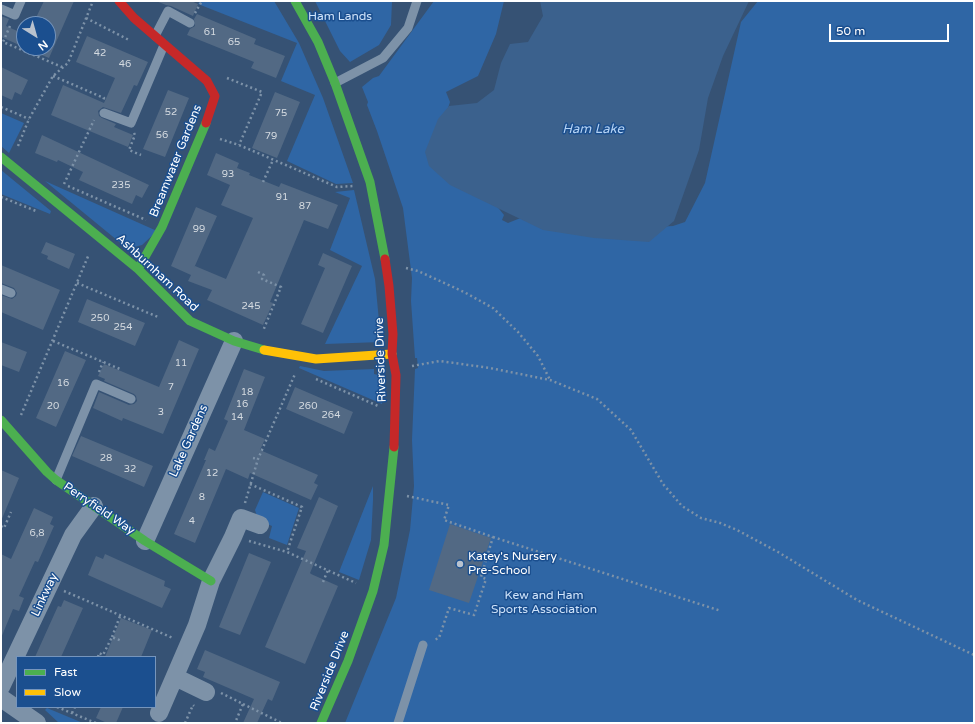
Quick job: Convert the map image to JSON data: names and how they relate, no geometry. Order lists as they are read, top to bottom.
{
  "streets": {
    "street": [
      "Breamwater Gardens",
      "Ashburnham Road",
      "Riverside Drive",
      "Lake Gardens",
      "Perryfield Way",
      "Linkway"
    ]
  },
  "crossings": [
    ["Breamwater Gardens", "Ashburnham Road"],
    ["Ashburnham Road", "Riverside Drive"],
    ["Ashburnham Road", "Lake Gardens"],
    ["Lake Gardens", "Perryfield Way"],
    ["Perryfield Way", "Linkway"]
  ],
  "water": ["Ham Lake"],
  "parks": ["Ham Lands", "Kew and Ham Sports Association"],
  "places": ["Katey's Nursery Pre-School"],
  "house_numbers": [
    "61",
    "65",
    "42",
    "46",
    "52",
    "75",
    "56",
    "79",
    "93",
    "235",
    "91",
    "87",
    "99",
    "245",
    "250",
    "254",
    "11",
    "16",
    "7",
    "18",
    "16",
    "20",
    "260",
    "3",
    "264",
    "14",
    "28",
    "32",
    "12",
    "8",
    "4",
    "6,8"
  ],
  "legend": ["Fast", "Slow"],
  "scale_bar": "50 m",
  "north": "bottom right"
}
